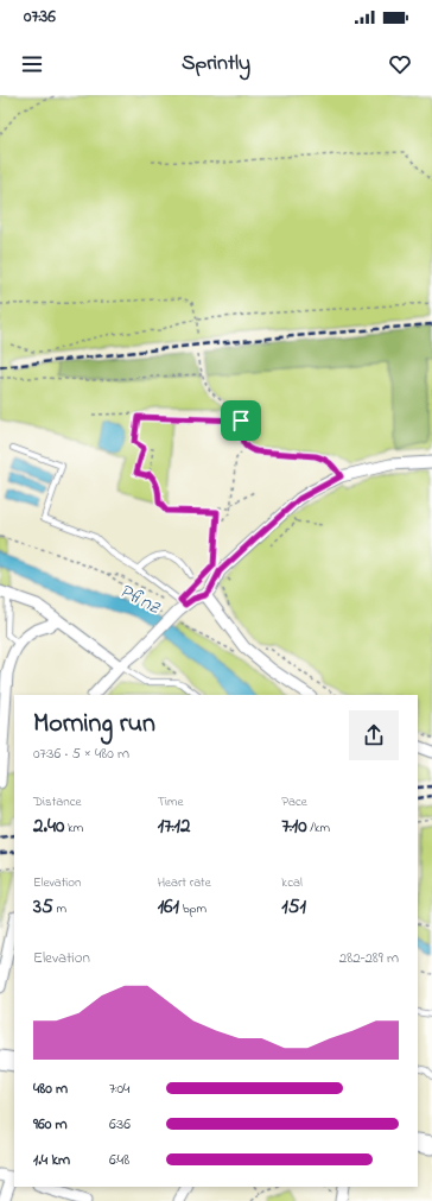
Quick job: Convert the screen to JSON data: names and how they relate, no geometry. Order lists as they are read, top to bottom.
{
  "water": ["Pfinz"],
  "page": {
    "status": "07:36",
    "header": "Sprintly",
    "heading": ["Morning run", "07:36 · 5 × 480 m"],
    "stats": [
      ["Distance", "2.40 km"],
      ["Time", "17:12"],
      ["Pace", "7:10 /km"],
      ["Elevation", "35 m"],
      ["Heart rate", "161 bpm"],
      ["kcal", "151"]
    ],
    "chart": ["Elevation", "282–289 m"],
    "list": [
      {
        "name": "480 m",
        "note": "7:04"
      },
      {
        "name": "960 m",
        "note": "6:36"
      },
      {
        "name": "1.4 km",
        "note": "6:48"
      }
    ]
  }
}
